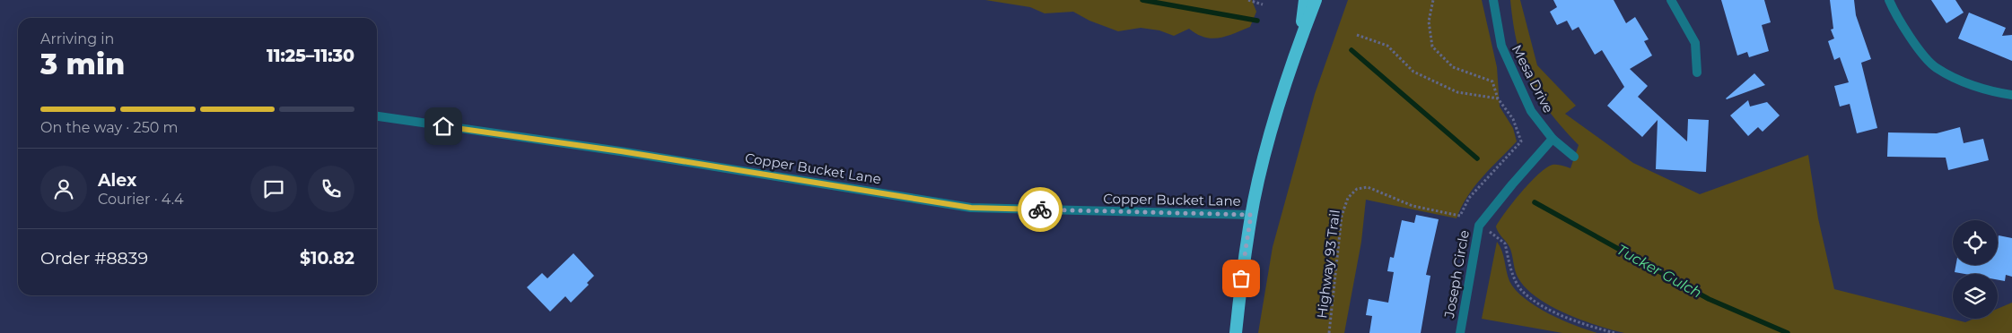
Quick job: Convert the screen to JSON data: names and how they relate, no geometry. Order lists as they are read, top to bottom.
{
  "streets": {
    "street": ["Mesa Drive", "Copper Bucket Lane", "Joseph Circle"],
    "path": ["Highway 93 Trail"]
  },
  "crossings": [
    ["Mesa Drive", "Joseph Circle"]
  ],
  "water": ["Tucker Gulch"],
  "page": {
    "heading": ["3 min", "Arriving in", "11:25–11:30"],
    "panel": [
      "Alex",
      "Courier · 4.4",
      "Order #8839",
      "$10.82"
    ],
    "bar": "On the way · 250 m"
  }
}
